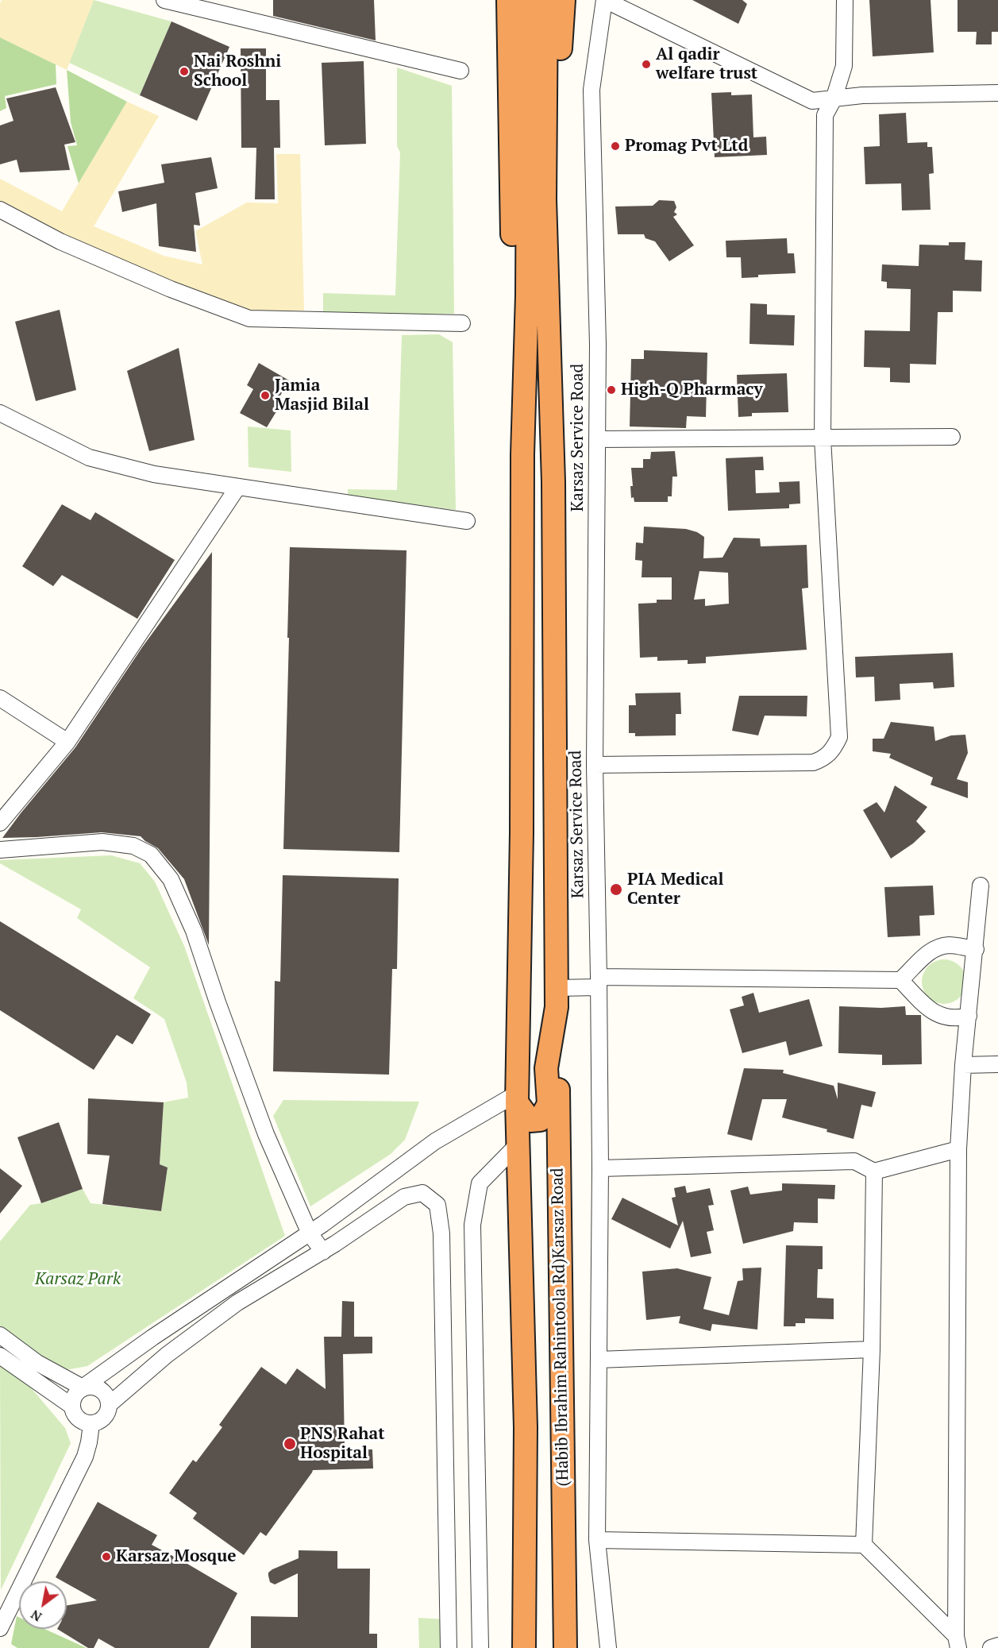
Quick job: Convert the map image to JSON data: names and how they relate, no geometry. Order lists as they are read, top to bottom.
{
  "streets": {
    "highway": ["(Habib Ibrahim Rahintoola Rd)Karsaz Road"],
    "street": ["Karsaz Service Road"]
  },
  "parks": ["Karsaz Park"],
  "places": [
    "Al qadir welfare trust",
    "Nai Roshni School",
    "Promag Pvt Ltd",
    "High-Q Pharmacy",
    "Jamia Masjid Bilal",
    "PIA Medical Center",
    "PNS Rahat Hospital",
    "Karsaz Mosque"
  ],
  "north": "bottom left"
}
